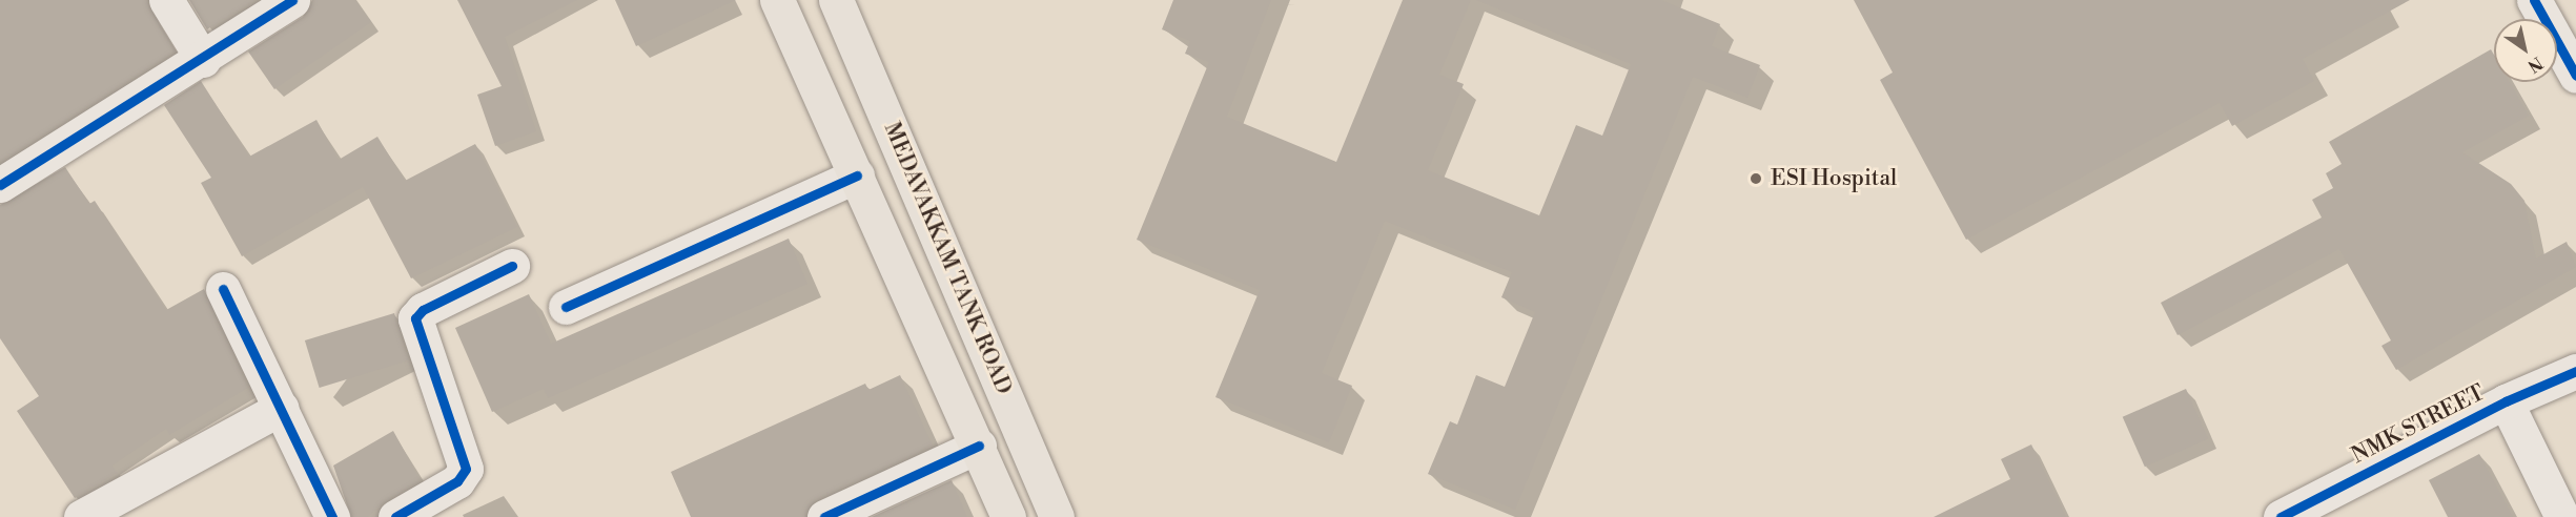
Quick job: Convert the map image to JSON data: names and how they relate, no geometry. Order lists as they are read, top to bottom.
{
  "streets": {
    "main road": ["MEDAVAKKAM TANK ROAD"],
    "street": ["NMK STREET"]
  },
  "places": ["ESI Hospital"],
  "north": "bottom right"
}
